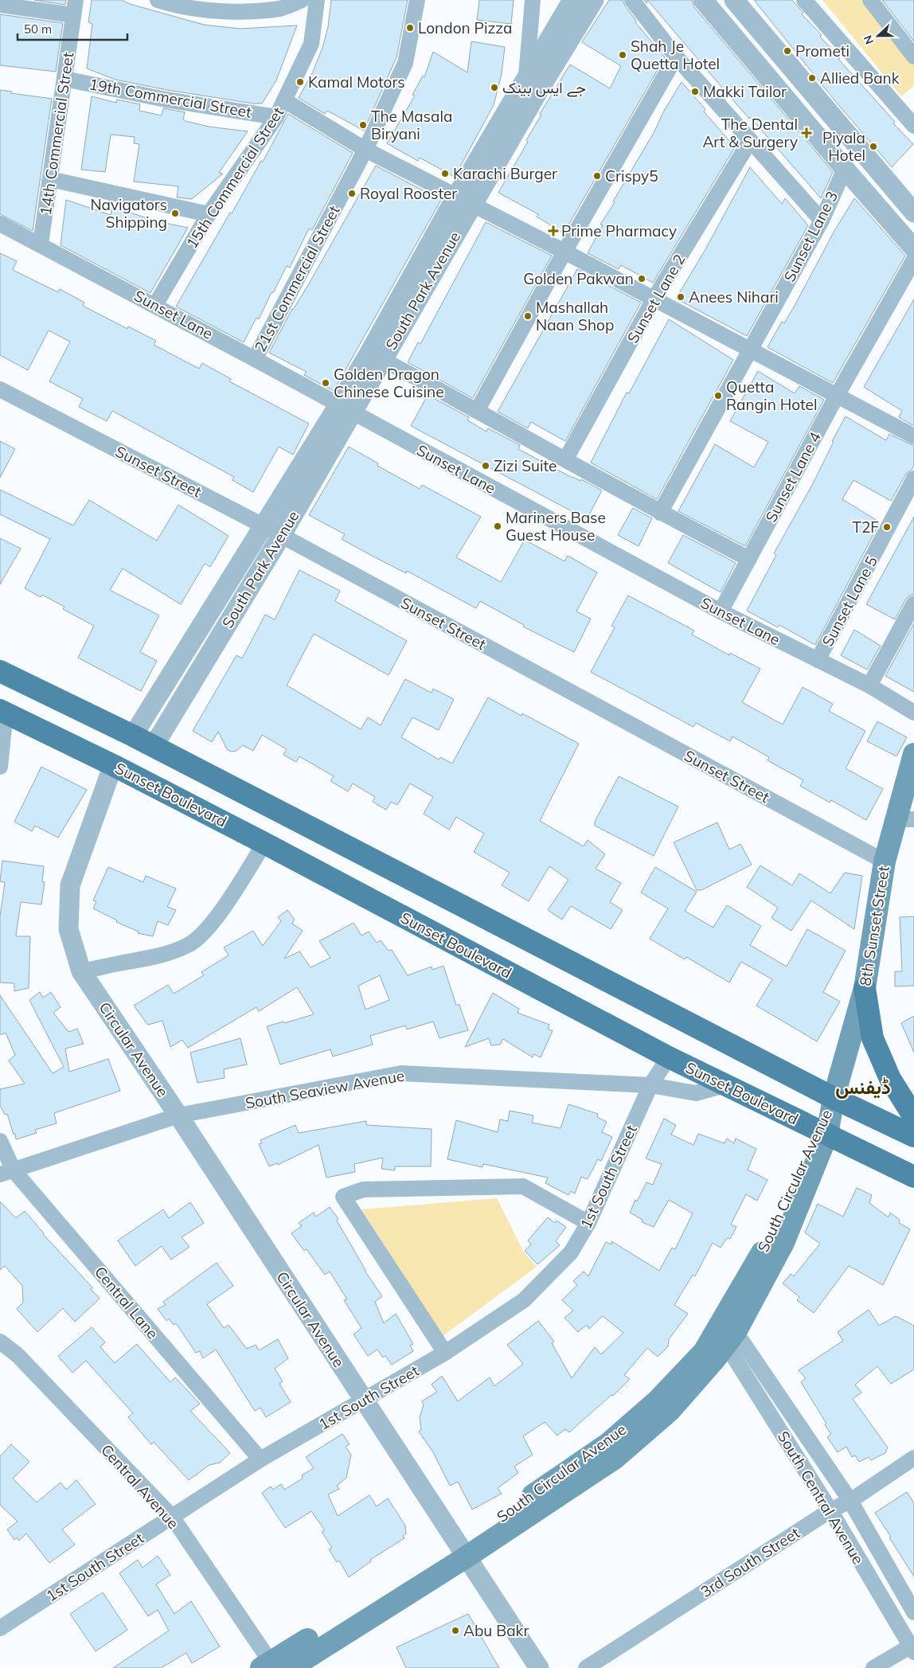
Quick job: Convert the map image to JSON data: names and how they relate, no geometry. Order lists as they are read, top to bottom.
{
  "streets": {
    "main road": ["Sunset Boulevard", "8th Sunset Street", "South Circular Avenue"],
    "street": [
      "19th Commercial Street",
      "14th Commercial Street",
      "15th Commercial Street",
      "Sunset Lane 3",
      "21st Commercial Street",
      "South Park Avenue",
      "Sunset Lane 2",
      "Sunset Lane",
      "Sunset Street",
      "Sunset Lane 4",
      "Sunset Lane 5",
      "Circular Avenue",
      "South Seaview Avenue",
      "1st South Street",
      "Central Lane",
      "Central Avenue",
      "South Central Avenue",
      "3rd South Street"
    ]
  },
  "crossings": [
    ["19th Commercial Street", "14th Commercial Street"],
    ["19th Commercial Street", "15th Commercial Street"],
    ["14th Commercial Street", "Sunset Lane"],
    ["15th Commercial Street", "Sunset Lane"],
    ["21st Commercial Street", "Sunset Lane"],
    ["South Park Avenue", "Sunset Lane"],
    ["South Park Avenue", "Sunset Street"],
    ["Sunset Lane", "Sunset Lane 4"],
    ["Sunset Lane", "Sunset Lane 5"],
    ["Sunset Street", "8th Sunset Street"],
    ["Sunset Boulevard", "South Seaview Avenue"],
    ["Sunset Boulevard", "South Circular Avenue"],
    ["8th Sunset Street", "South Circular Avenue"],
    ["Circular Avenue", "South Seaview Avenue"],
    ["Circular Avenue", "1st South Street"],
    ["Circular Avenue", "South Circular Avenue"],
    ["South Seaview Avenue", "1st South Street"],
    ["South Seaview Avenue", "Central Lane"],
    ["1st South Street", "Central Lane"],
    ["1st South Street", "Central Avenue"],
    ["South Circular Avenue", "Central Avenue"],
    ["South Circular Avenue", "South Central Avenue"],
    ["South Central Avenue", "3rd South Street"]
  ],
  "districts": ["ڈیفنس"],
  "places": {
    "other": [
      "London Pizza",
      "Prometi",
      "Shah Je Quetta Hotel",
      "Allied Bank",
      "Kamal Motors",
      "جے ایس بینک",
      "Makki Tailor",
      "The Masala Biryani",
      "Piyala Hotel",
      "Karachi Burger",
      "Crispy5",
      "Royal Rooster",
      "Navigators Shipping",
      "Golden Pakwan",
      "Anees Nihari",
      "Mashallah Naan Shop",
      "Golden Dragon Chinese Cuisine",
      "Quetta Rangin Hotel",
      "Zizi Suite",
      "Mariners Base Guest House",
      "T2F",
      "Abu Bakr"
    ],
    "health": ["The Dental Art & Surgery", "Prime Pharmacy"]
  },
  "scale_bar": "50 m",
  "north": "left"
}
